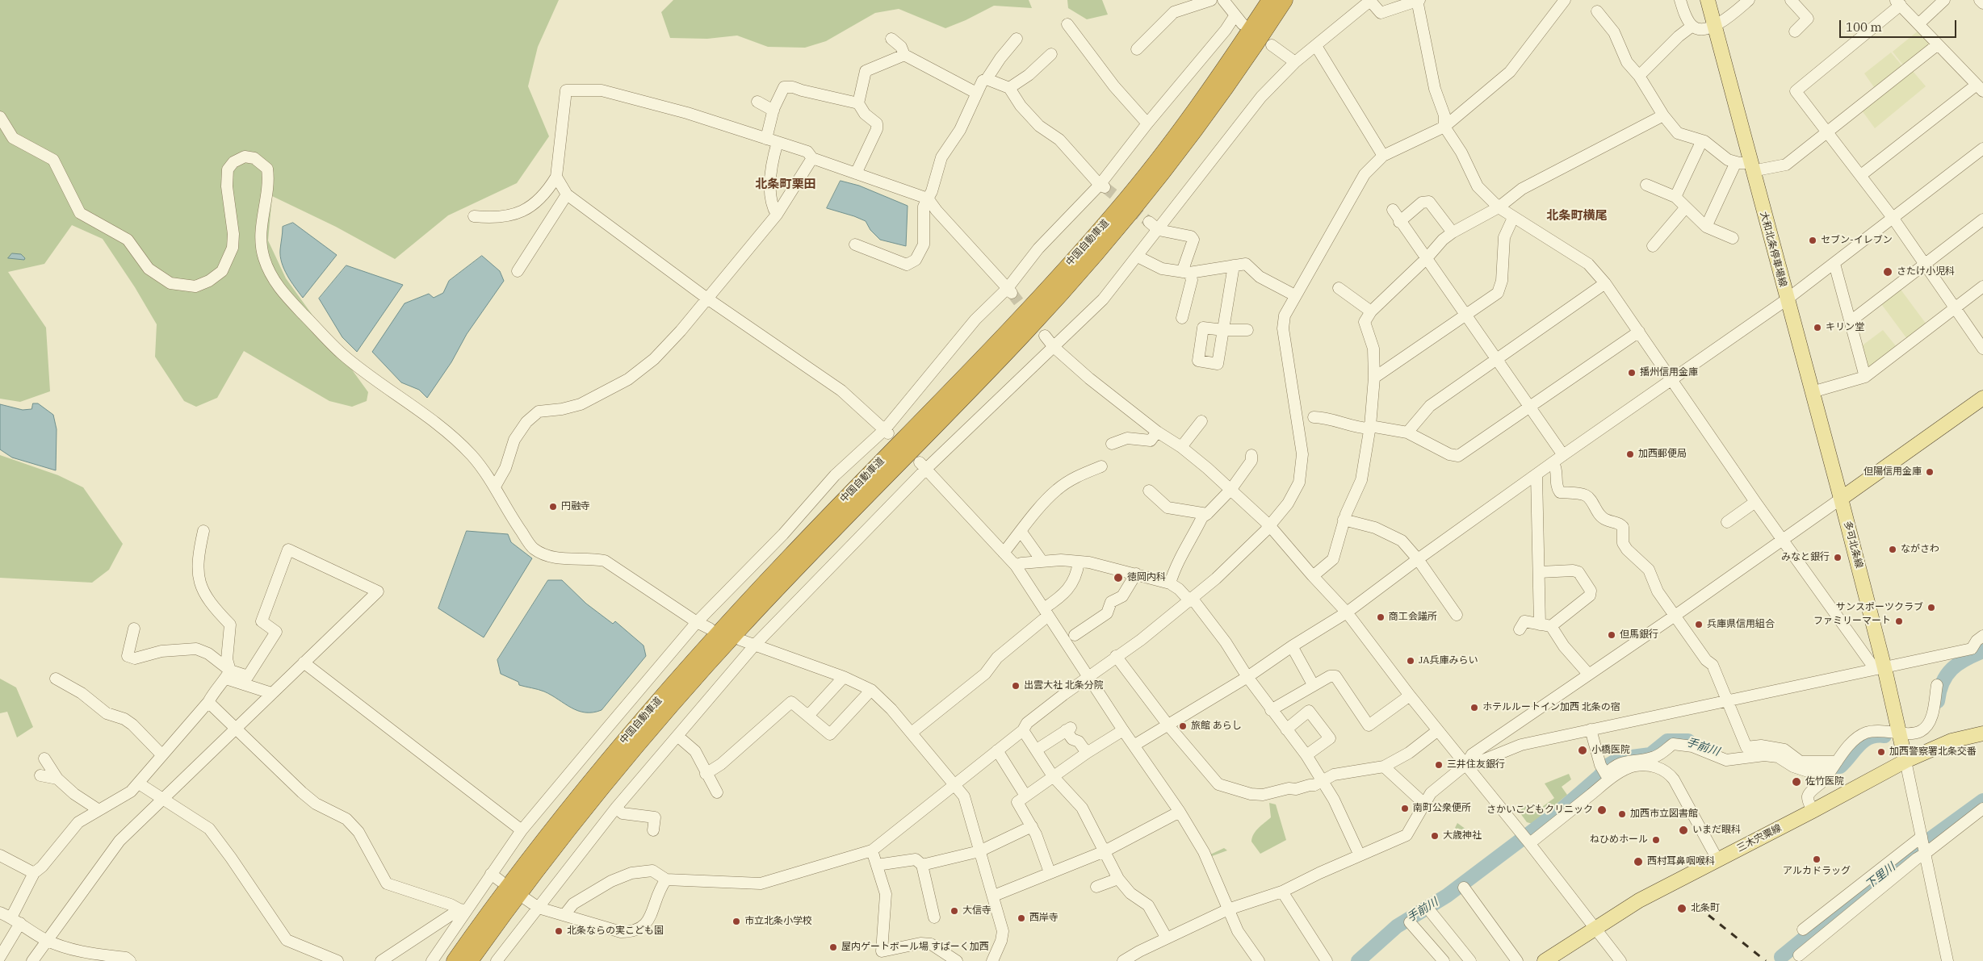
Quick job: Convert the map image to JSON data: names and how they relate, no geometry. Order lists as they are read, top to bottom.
{
  "streets": {
    "highway": ["中国自動車道"],
    "main road": ["大和北条停車場線", "多可北条線", "三木宍粟線"]
  },
  "crossings": [
    ["大和北条停車場線", "多可北条線"],
    ["多可北条線", "三木宍粟線"]
  ],
  "districts": ["北条町栗田", "北条町横尾"],
  "water": ["手前川", "下里川"],
  "places": [
    "セブン-イレブン",
    "さたけ小児科",
    "キリン堂",
    "播州信用金庫",
    "加西郵便局",
    "但陽信用金庫",
    "円融寺",
    "ながさわ",
    "みなと銀行",
    "徳岡内科",
    "サンスポーツクラブ",
    "商工会議所",
    "ファミリーマート",
    "兵庫県信用組合",
    "但馬銀行",
    "JA兵庫みらい",
    "出雲大社 北条分院",
    "ホテルルートイン加西 北条の宿",
    "旅館 あらし",
    "小橋医院",
    "加西警察署北条交番",
    "三井住友銀行",
    "佐竹医院",
    "南町公衆便所",
    "さかいこどもクリニック",
    "加西市立図書館",
    "いまだ眼科",
    "大歳神社",
    "ねひめホール",
    "アルカドラッグ",
    "西村耳鼻咽喉科",
    "北条町",
    "大信寺",
    "西岸寺",
    "市立北条小学校",
    "北条ならの実こども園",
    "屋内ゲートボール場 すぱーく加西"
  ],
  "scale_bar": "100 m"
}
